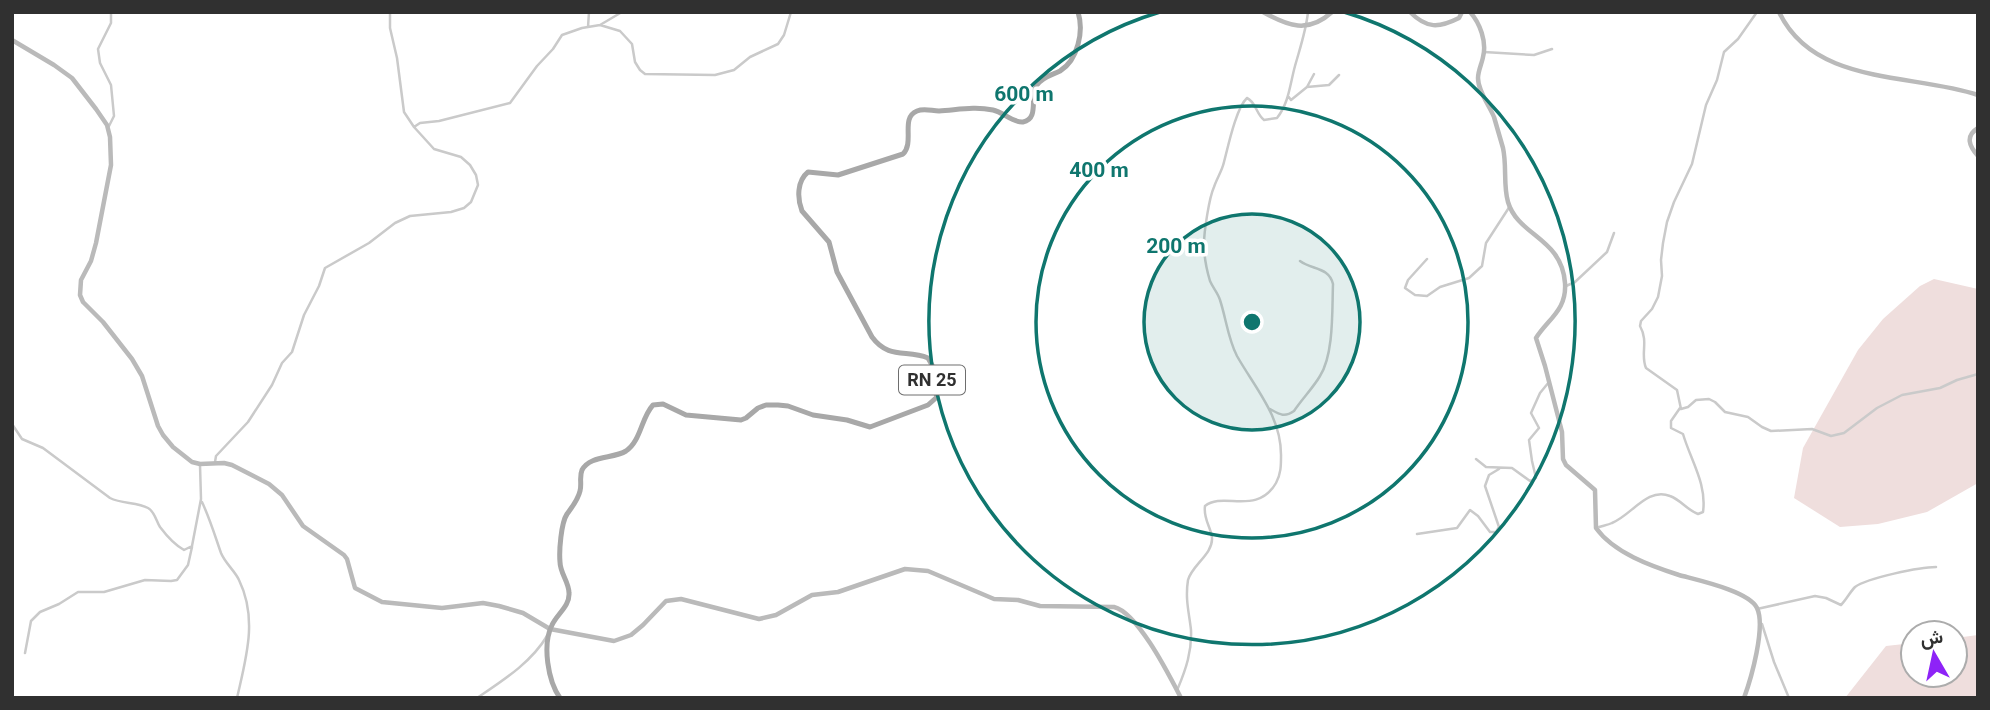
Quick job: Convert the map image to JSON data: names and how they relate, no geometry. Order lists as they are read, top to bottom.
{
  "streets": {
    "main road": ["RN 25"]
  },
  "north": "top",
  "rings": ["600 m", "400 m", "200 m"]
}
